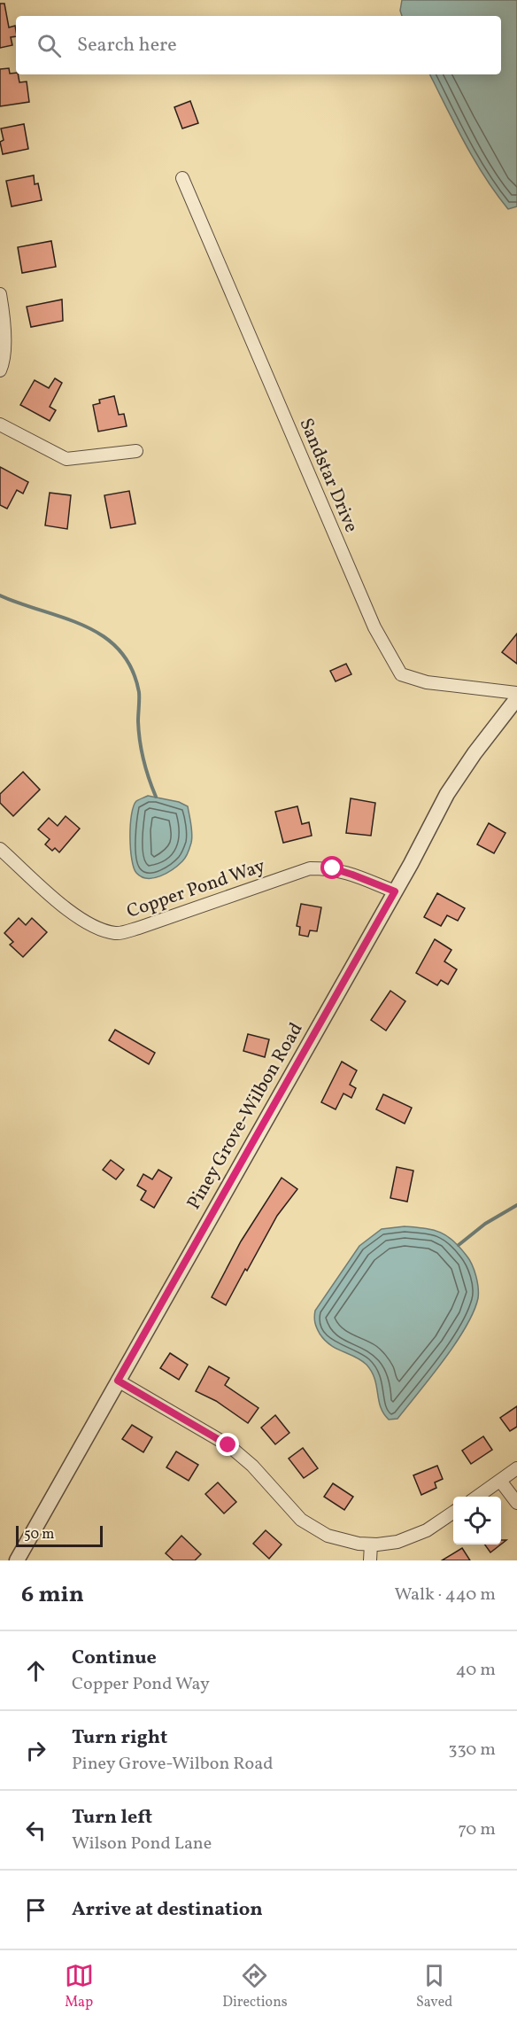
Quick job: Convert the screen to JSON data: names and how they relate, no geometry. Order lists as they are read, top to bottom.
{
  "streets": {
    "street": ["Sandstar Drive", "Copper Pond Way", "Piney Grove-Wilbon Road"]
  },
  "crossings": [
    ["Copper Pond Way", "Piney Grove-Wilbon Road"]
  ],
  "scale_bar": "50 m",
  "page": {
    "search": "Search here",
    "scale": "50 m",
    "heading": ["6 min", "Walk · 440 m"],
    "list": [
      ["Continue", "Copper Pond Way", "40 m"],
      ["Turn right", "Piney Grove-Wilbon Road", "330 m"],
      ["Turn left", "Wilson Pond Lane", "70 m"],
      "Arrive at destination"
    ],
    "nav": ["Map", "Directions", "Saved"]
  }
}
